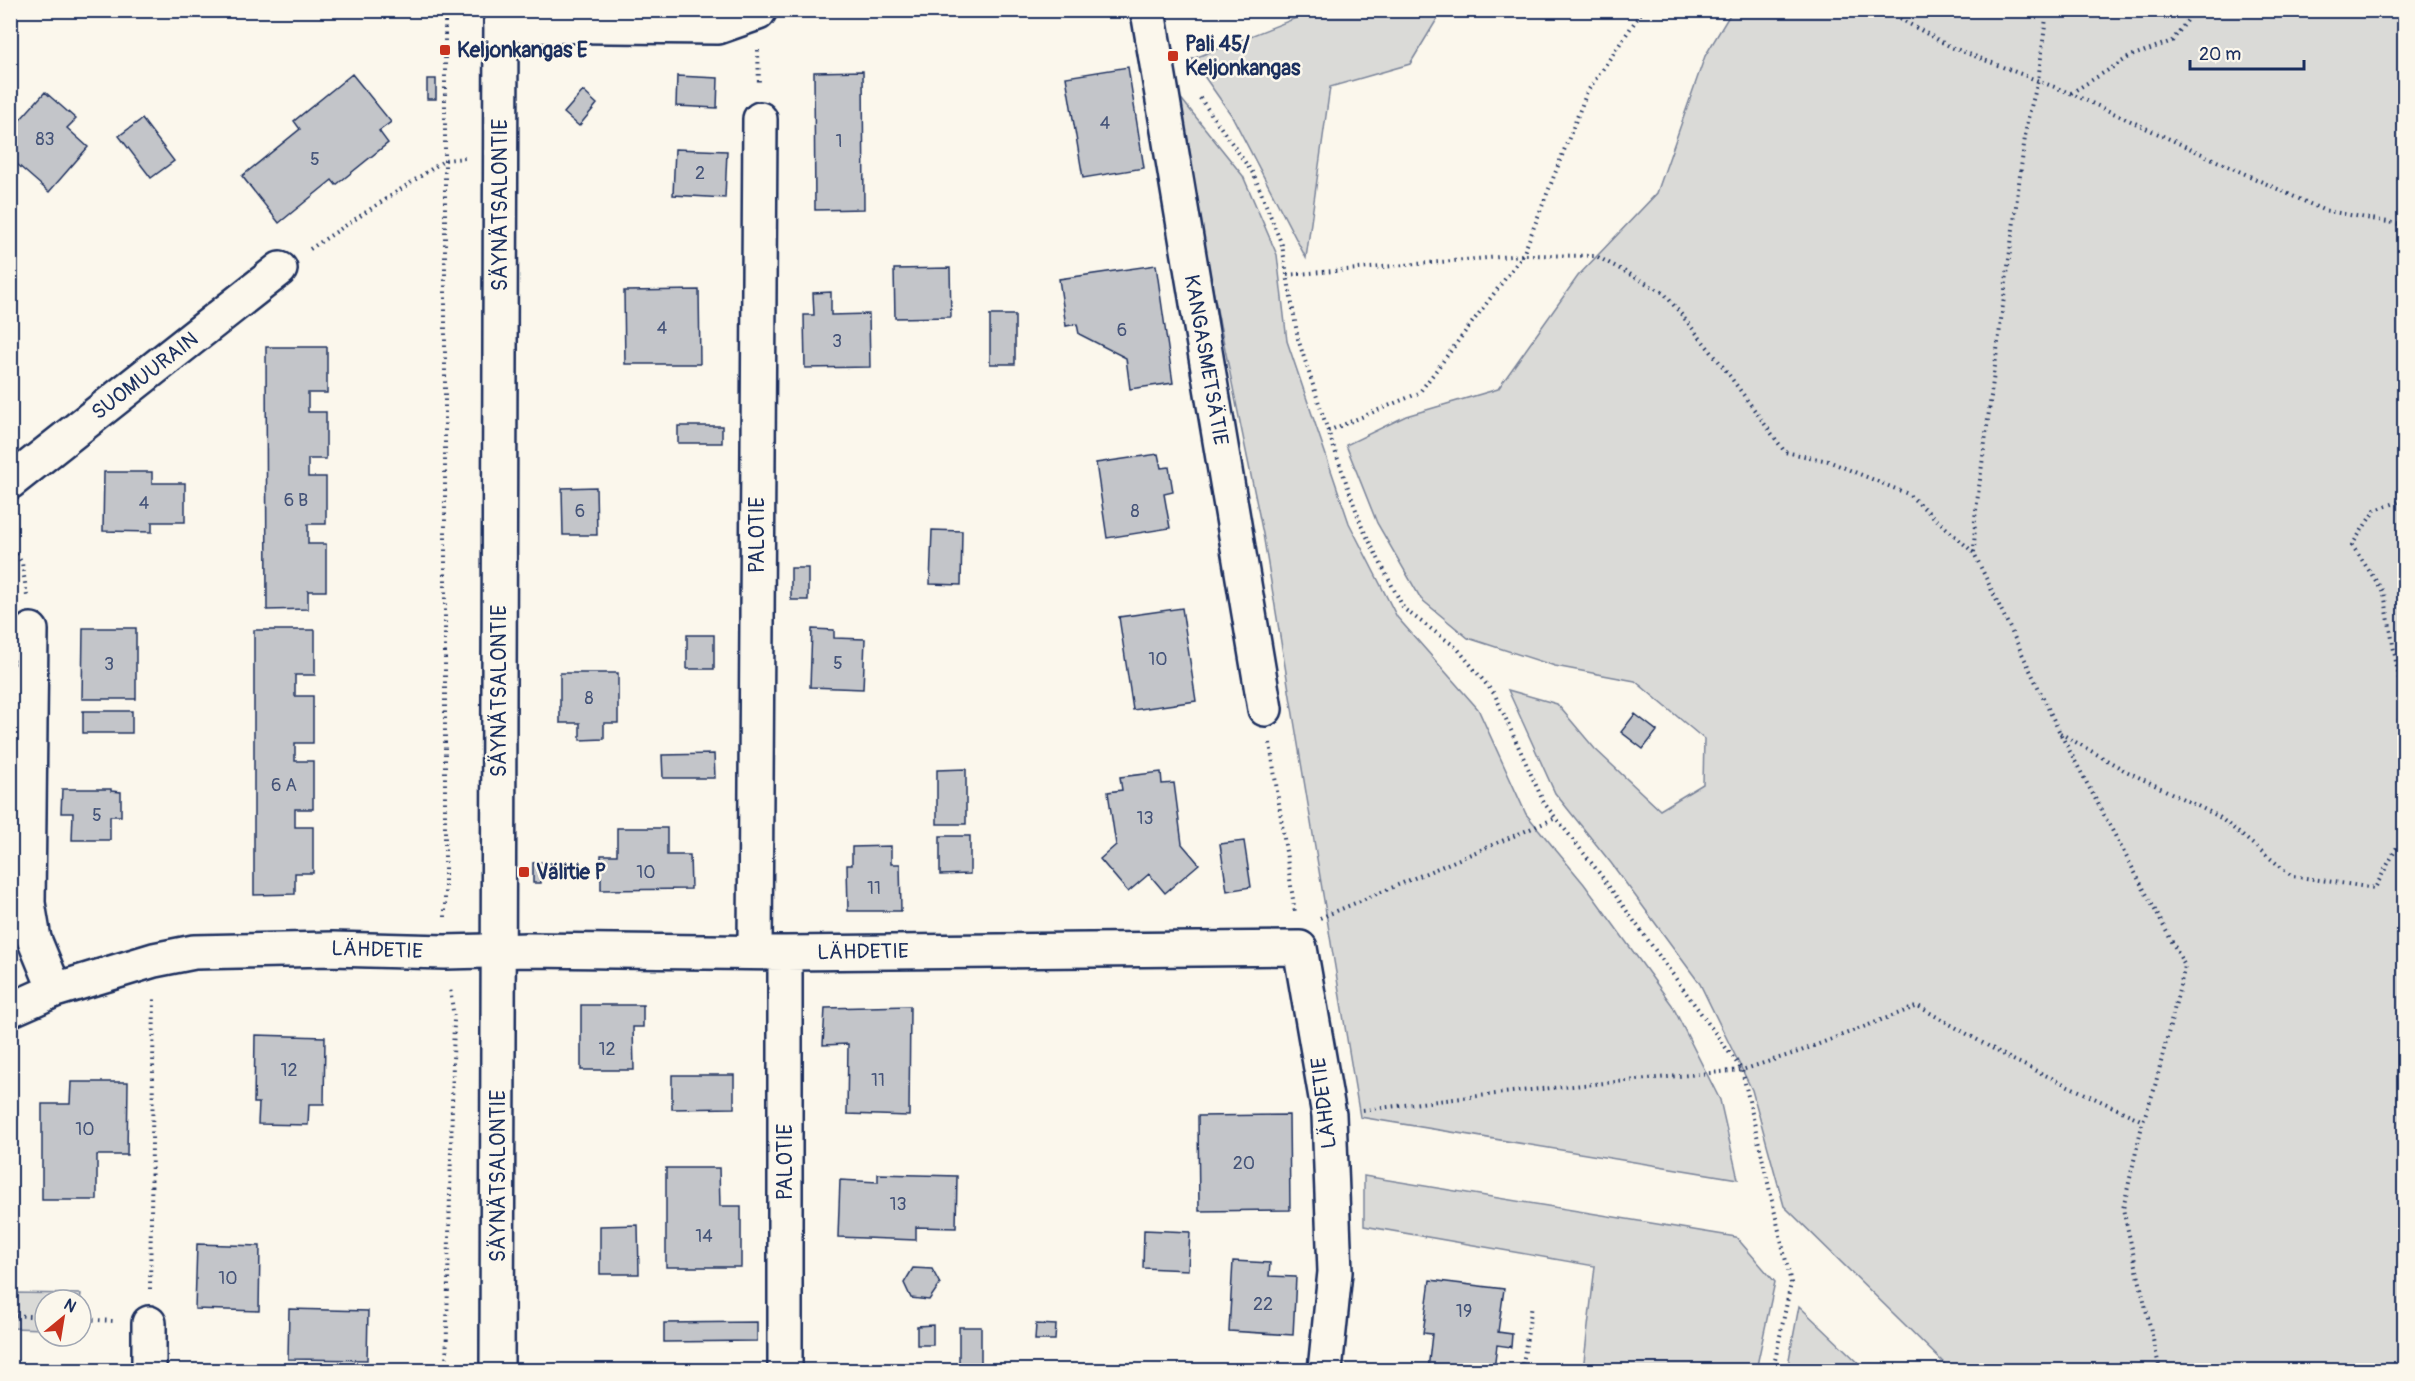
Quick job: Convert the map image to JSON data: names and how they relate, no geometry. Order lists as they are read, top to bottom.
{
  "streets": {
    "street": [
      "SÄYNÄTSALONTIE",
      "KANGASMETSÄTIE",
      "SUOMUURAIN",
      "PALOTIE",
      "LÄHDETIE"
    ]
  },
  "crossings": [
    ["SÄYNÄTSALONTIE", "LÄHDETIE"],
    ["PALOTIE", "LÄHDETIE"]
  ],
  "places": {
    "transit": ["Keljonkangas E", "Pali 45/ Keljonkangas", "Välitie P"]
  },
  "house_numbers": [
    "4",
    "83",
    "1",
    "5",
    "2",
    "4",
    "6",
    "3",
    "6 B",
    "4",
    "6",
    "8",
    "10",
    "5",
    "3",
    "8",
    "6 A",
    "5",
    "13",
    "10",
    "11",
    "12",
    "12",
    "11",
    "10",
    "20",
    "13",
    "14",
    "10",
    "22",
    "19"
  ],
  "scale_bar": "20 m",
  "north": "top right"
}
